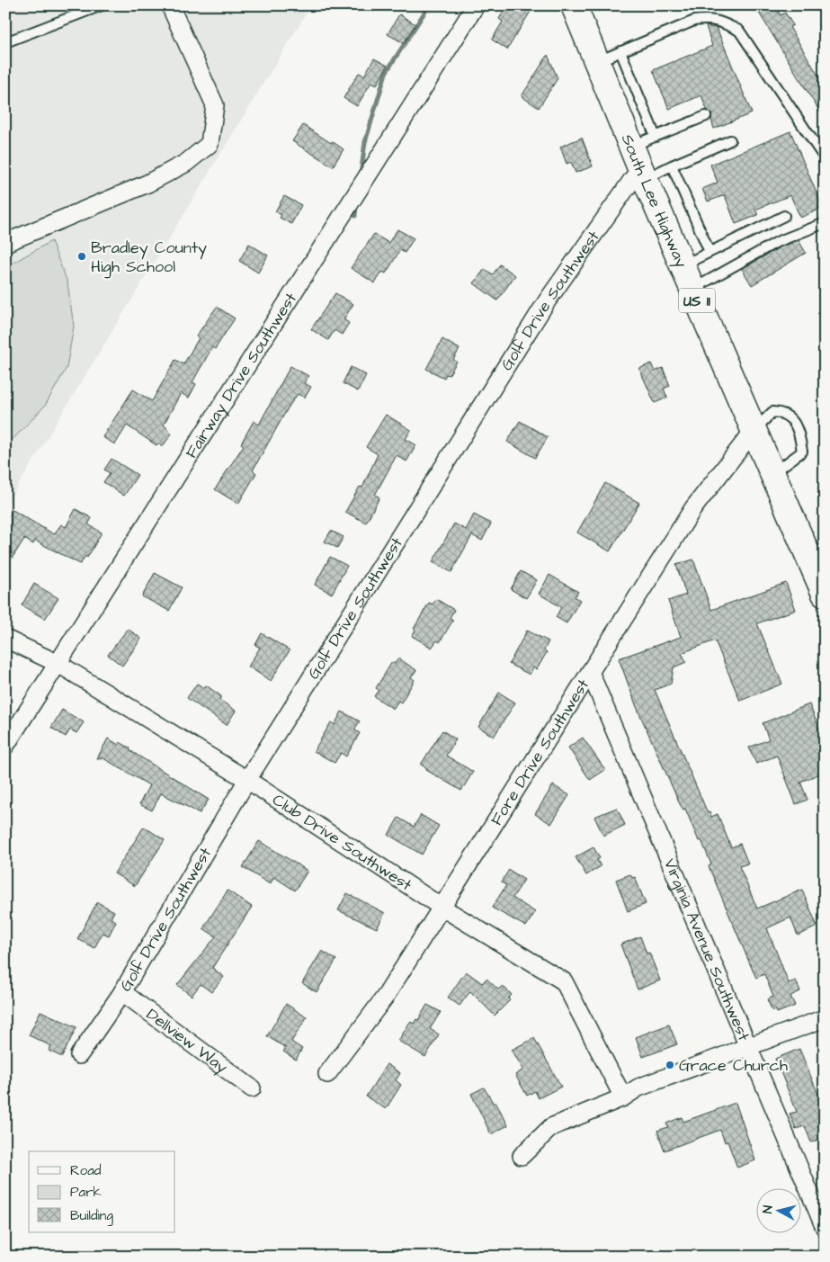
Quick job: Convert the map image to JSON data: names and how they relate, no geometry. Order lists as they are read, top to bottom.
{
  "streets": {
    "main road": ["South Lee Highway", "US 11"],
    "street": [
      "Golf Drive Southwest",
      "Fairway Drive Southwest",
      "Fore Drive Southwest",
      "Club Drive Southwest",
      "Virginia Avenue Southwest",
      "Dellview Way"
    ]
  },
  "crossings": [
    ["South Lee Highway", "Golf Drive Southwest"],
    ["South Lee Highway", "Fore Drive Southwest"],
    ["Golf Drive Southwest", "Club Drive Southwest"],
    ["Golf Drive Southwest", "Dellview Way"],
    ["Fairway Drive Southwest", "Club Drive Southwest"],
    ["Fore Drive Southwest", "Club Drive Southwest"],
    ["Fore Drive Southwest", "Virginia Avenue Southwest"]
  ],
  "places": ["Bradley County High School", "Grace Church"],
  "legend": ["Road", "Park", "Building"],
  "north": "left"
}
